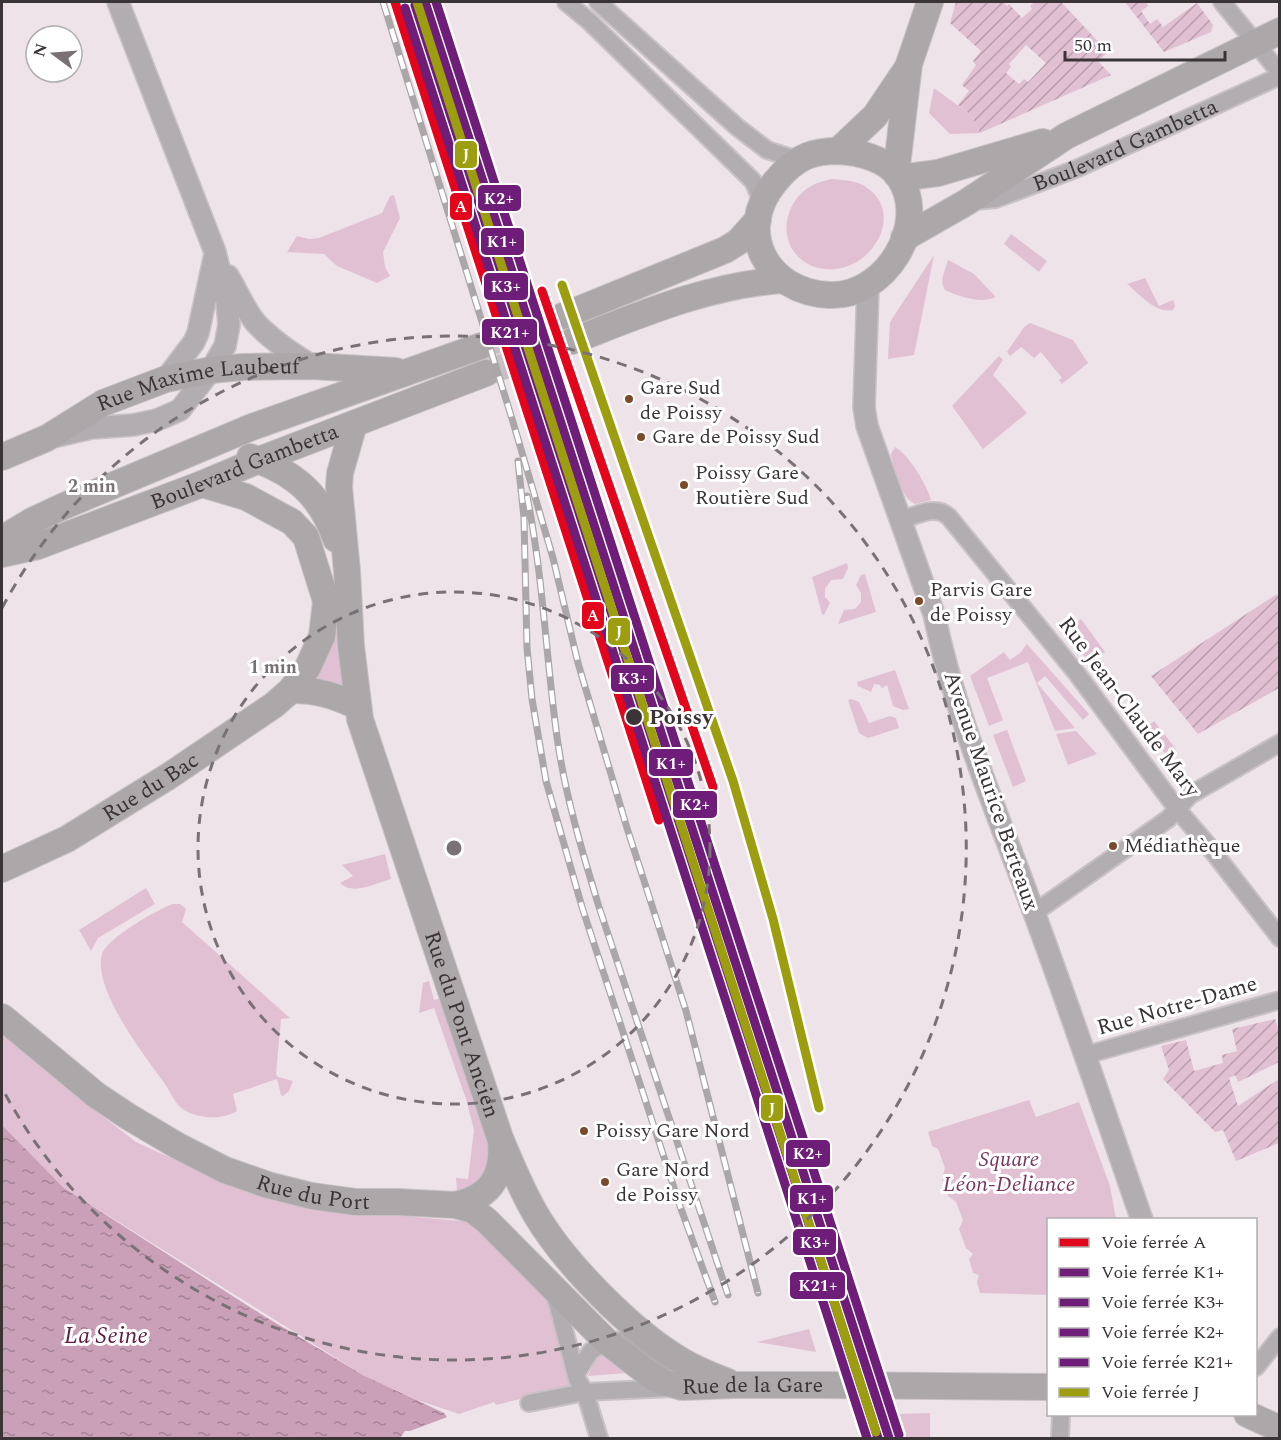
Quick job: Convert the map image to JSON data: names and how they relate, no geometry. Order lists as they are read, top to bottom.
{
  "streets": {
    "main road": [
      "Boulevard Gambetta",
      "Rue Maxime Laubeuf",
      "Rue du Bac",
      "Rue du Pont Ancien",
      "Rue du Port",
      "Rue de la Gare"
    ],
    "street": ["Rue Jean-Claude Mary", "Avenue Maurice Berteaux", "Rue Notre-Dame"]
  },
  "crossings": [
    ["Boulevard Gambetta", "Rue Maxime Laubeuf"],
    ["Boulevard Gambetta", "Avenue Maurice Berteaux"],
    ["Boulevard Gambetta", "Rue du Pont Ancien"],
    ["Rue Jean-Claude Mary", "Avenue Maurice Berteaux"],
    ["Avenue Maurice Berteaux", "Rue Notre-Dame"],
    ["Rue du Pont Ancien", "Rue du Port"],
    ["Rue du Pont Ancien", "Rue de la Gare"]
  ],
  "water": ["La Seine"],
  "parks": ["Square Léon-Deliance"],
  "places": [
    "Gare Sud de Poissy",
    "Gare de Poissy Sud",
    "Poissy Gare Routière Sud",
    "Parvis Gare de Poissy",
    "Poissy",
    "Médiathèque",
    "Poissy Gare Nord",
    "Gare Nord de Poissy"
  ],
  "lines": [
    "rail line A",
    "rail line K1+",
    "rail line K2+",
    "rail line J",
    "rail line K3+",
    "rail line K21+"
  ],
  "legend": [
    "Voie ferrée A",
    "Voie ferrée K1+",
    "Voie ferrée K3+",
    "Voie ferrée K2+",
    "Voie ferrée K21+",
    "Voie ferrée J"
  ],
  "scale_bar": "50 m",
  "north": "left",
  "rings": ["2 min", "1 min"]
}
